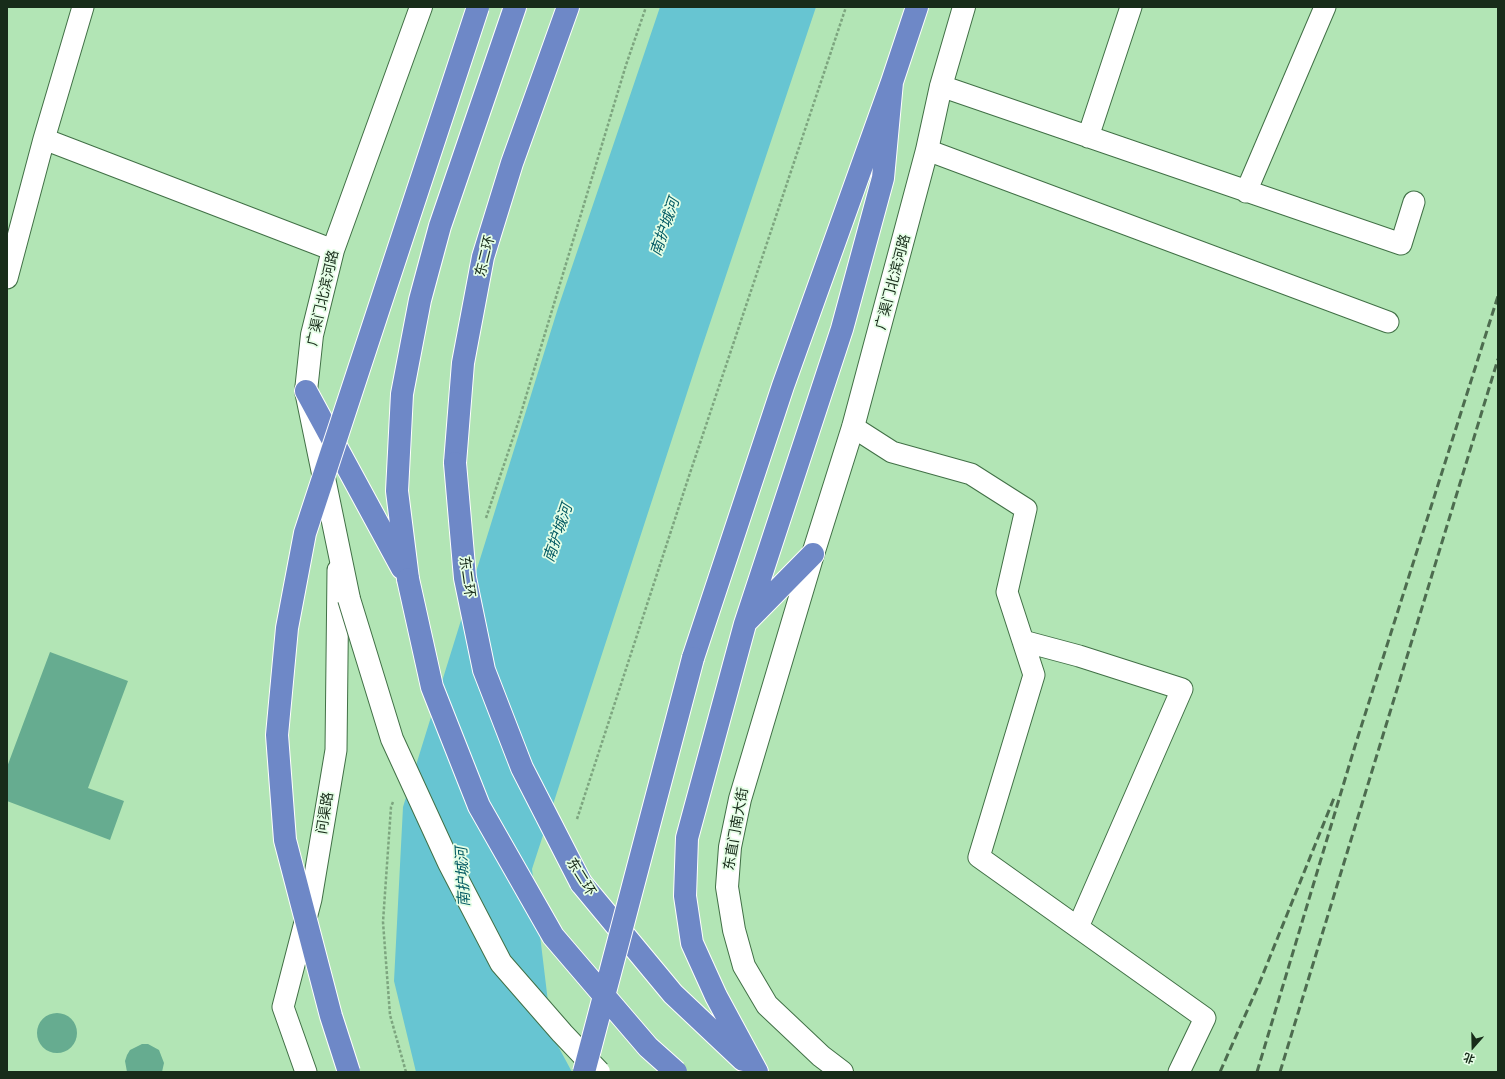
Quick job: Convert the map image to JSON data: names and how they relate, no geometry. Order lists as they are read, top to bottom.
{
  "streets": {
    "highway": ["东二环"],
    "street": ["广渠门北滨河路", "问渠路", "东直门南大街"]
  },
  "crossings": [
    ["广渠门北滨河路", "问渠路"],
    ["广渠门北滨河路", "东直门南大街"]
  ],
  "water": ["南护城河"],
  "north": "bottom"
}
